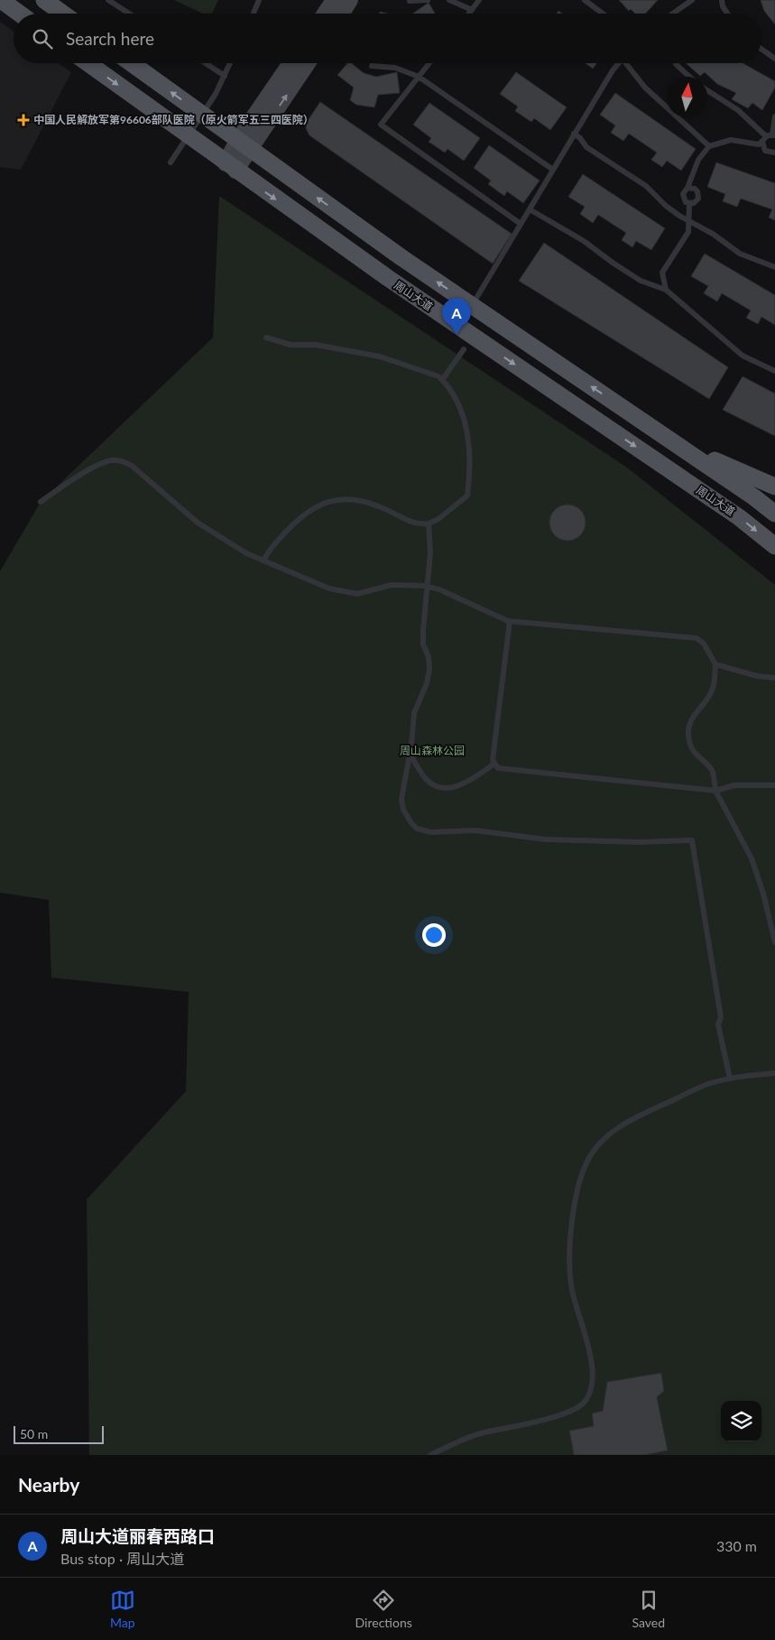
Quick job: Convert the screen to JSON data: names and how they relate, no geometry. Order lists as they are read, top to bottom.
{
  "streets": {
    "main road": ["周山大道"]
  },
  "parks": ["周山森林公园"],
  "places": {
    "health": ["中国人民解放军第96606部队医院（原火箭军五三四医院）"]
  },
  "scale_bar": "50 m",
  "north": "top",
  "page": {
    "search": "Search here",
    "pins": "A",
    "scale": "50 m",
    "heading": "Nearby",
    "list": [
      {
        "mark": "A",
        "name": "周山大道丽春西路口",
        "note": "Bus stop · 周山大道",
        "value": "330 m"
      }
    ],
    "nav": ["Map", "Directions", "Saved"]
  }
}
